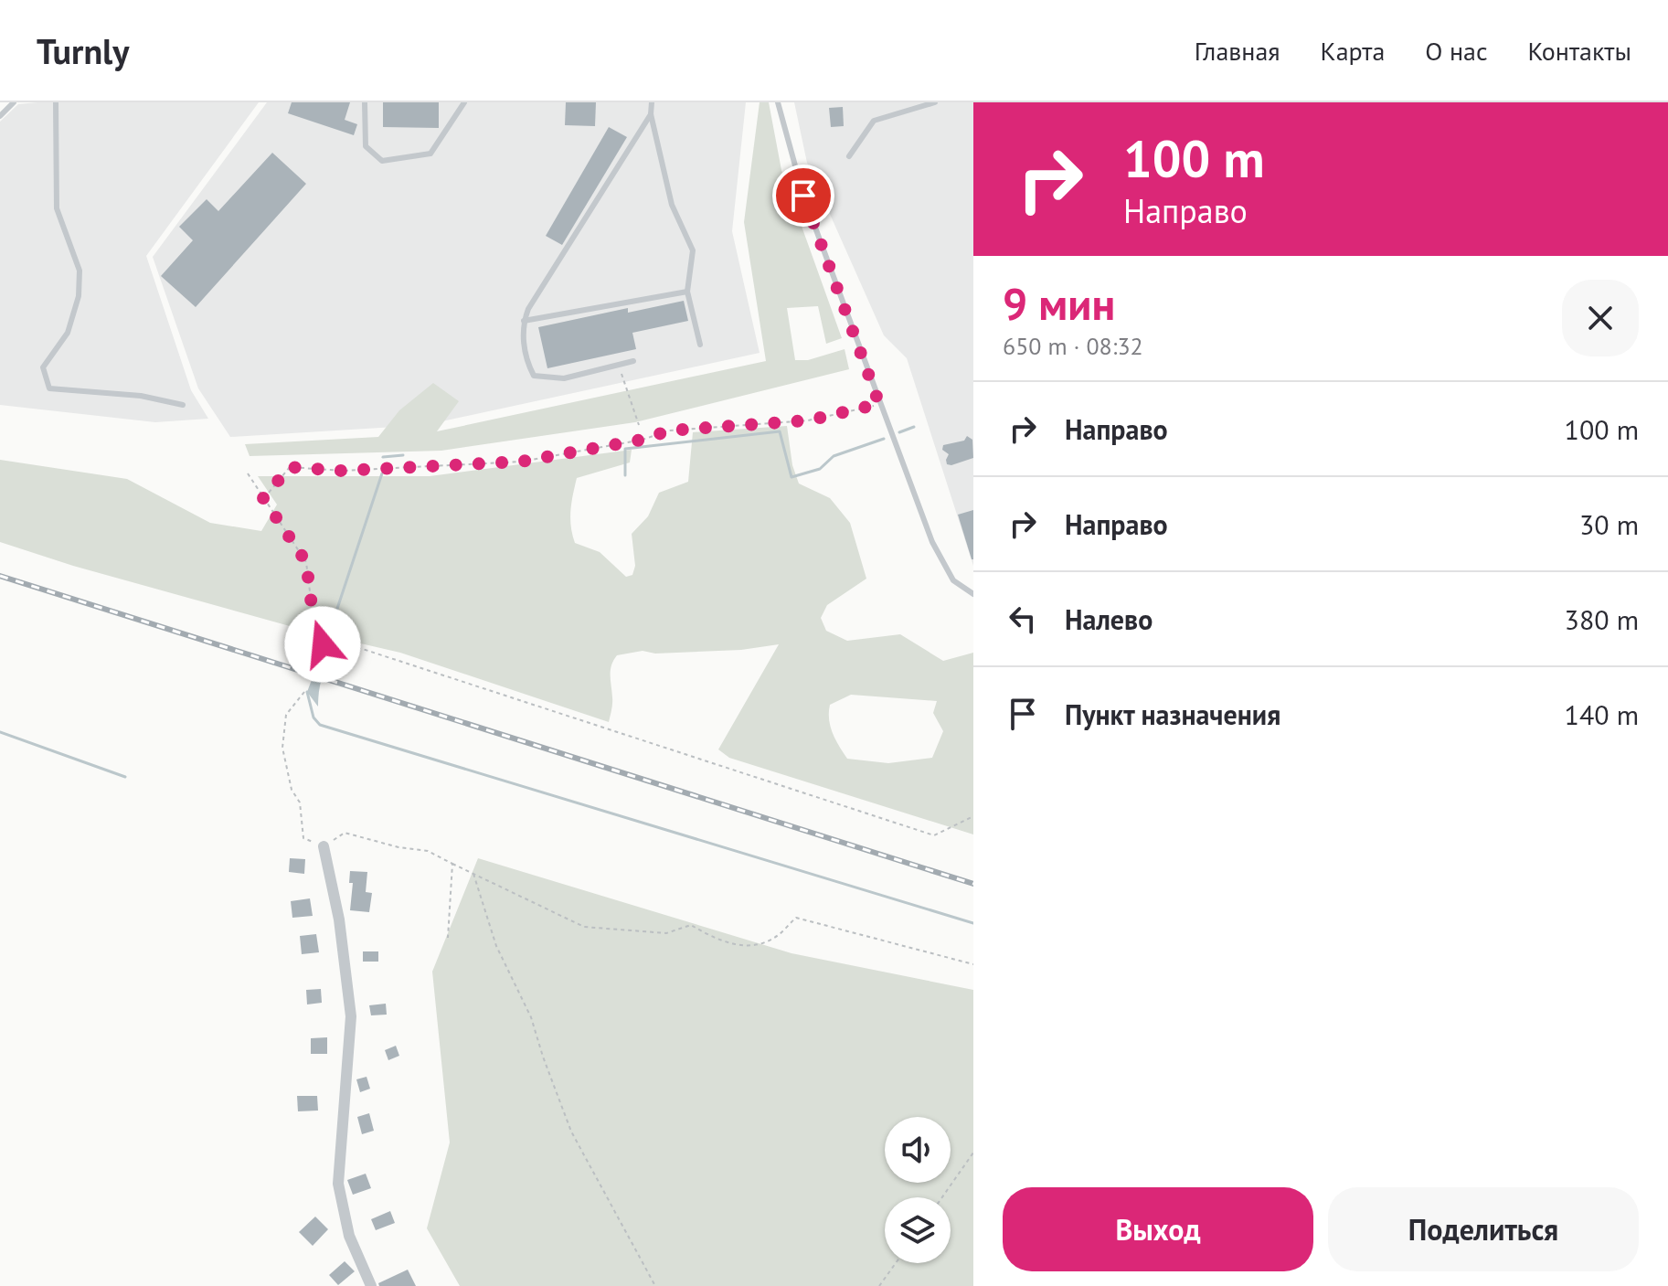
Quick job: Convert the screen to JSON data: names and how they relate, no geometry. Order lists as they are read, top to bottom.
{
  "page": {
    "header": "Turnly",
    "nav": [
      "Главная",
      "Карта",
      "О нас",
      "Контакты"
    ],
    "turn": ["100 m", "Направо"],
    "heading": ["9 мин", "650 m · 08:32"],
    "list": [
      {
        "name": "Направо",
        "value": "100 m"
      },
      {
        "name": "Направо",
        "value": "30 m"
      },
      {
        "name": "Налево",
        "value": "380 m"
      },
      {
        "name": "Пункт назначения",
        "value": "140 m"
      }
    ],
    "buttons": ["Выход", "Поделиться"]
  }
}
